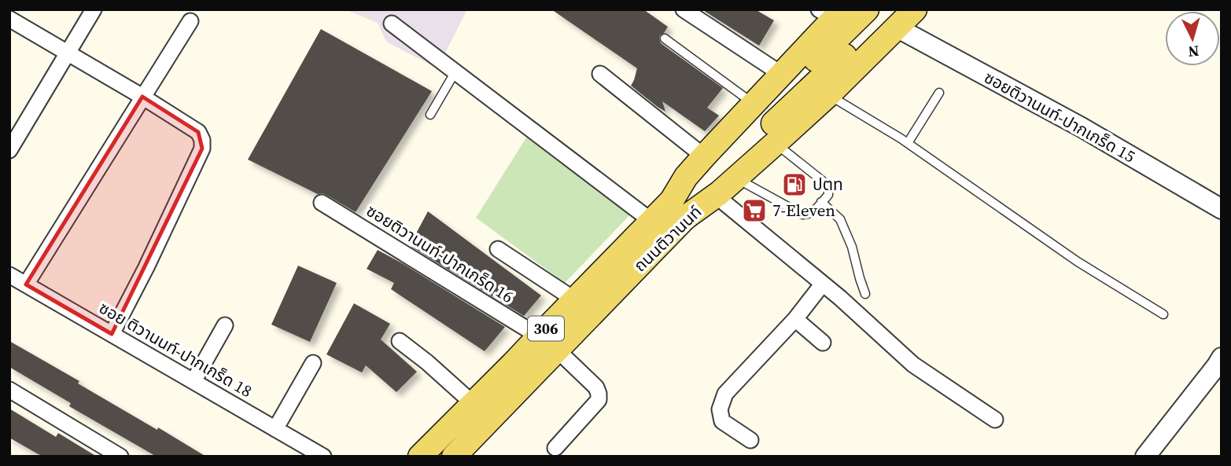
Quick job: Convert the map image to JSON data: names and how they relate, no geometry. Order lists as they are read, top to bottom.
{
  "streets": {
    "main road": ["ถนนติวานนท์", "306"],
    "street": ["ซอยติวานนท์-ปากเกร็ด 15", "ซอยติวานนท์-ปากเกร็ด 16", "ซอย ติวานนท์-ปากเกร็ด 18"]
  },
  "crossings": [
    ["ซอยติวานนท์-ปากเกร็ด 15", "ถนนติวานนท์"],
    ["ซอยติวานนท์-ปากเกร็ด 15", "306"],
    ["ถนนติวานนท์", "ซอยติวานนท์-ปากเกร็ด 16"],
    ["ถนนติวานนท์", "306"]
  ],
  "places": {
    "fuel station": ["ปตท"],
    "supermarket": ["7-Eleven"]
  },
  "north": "bottom"
}
